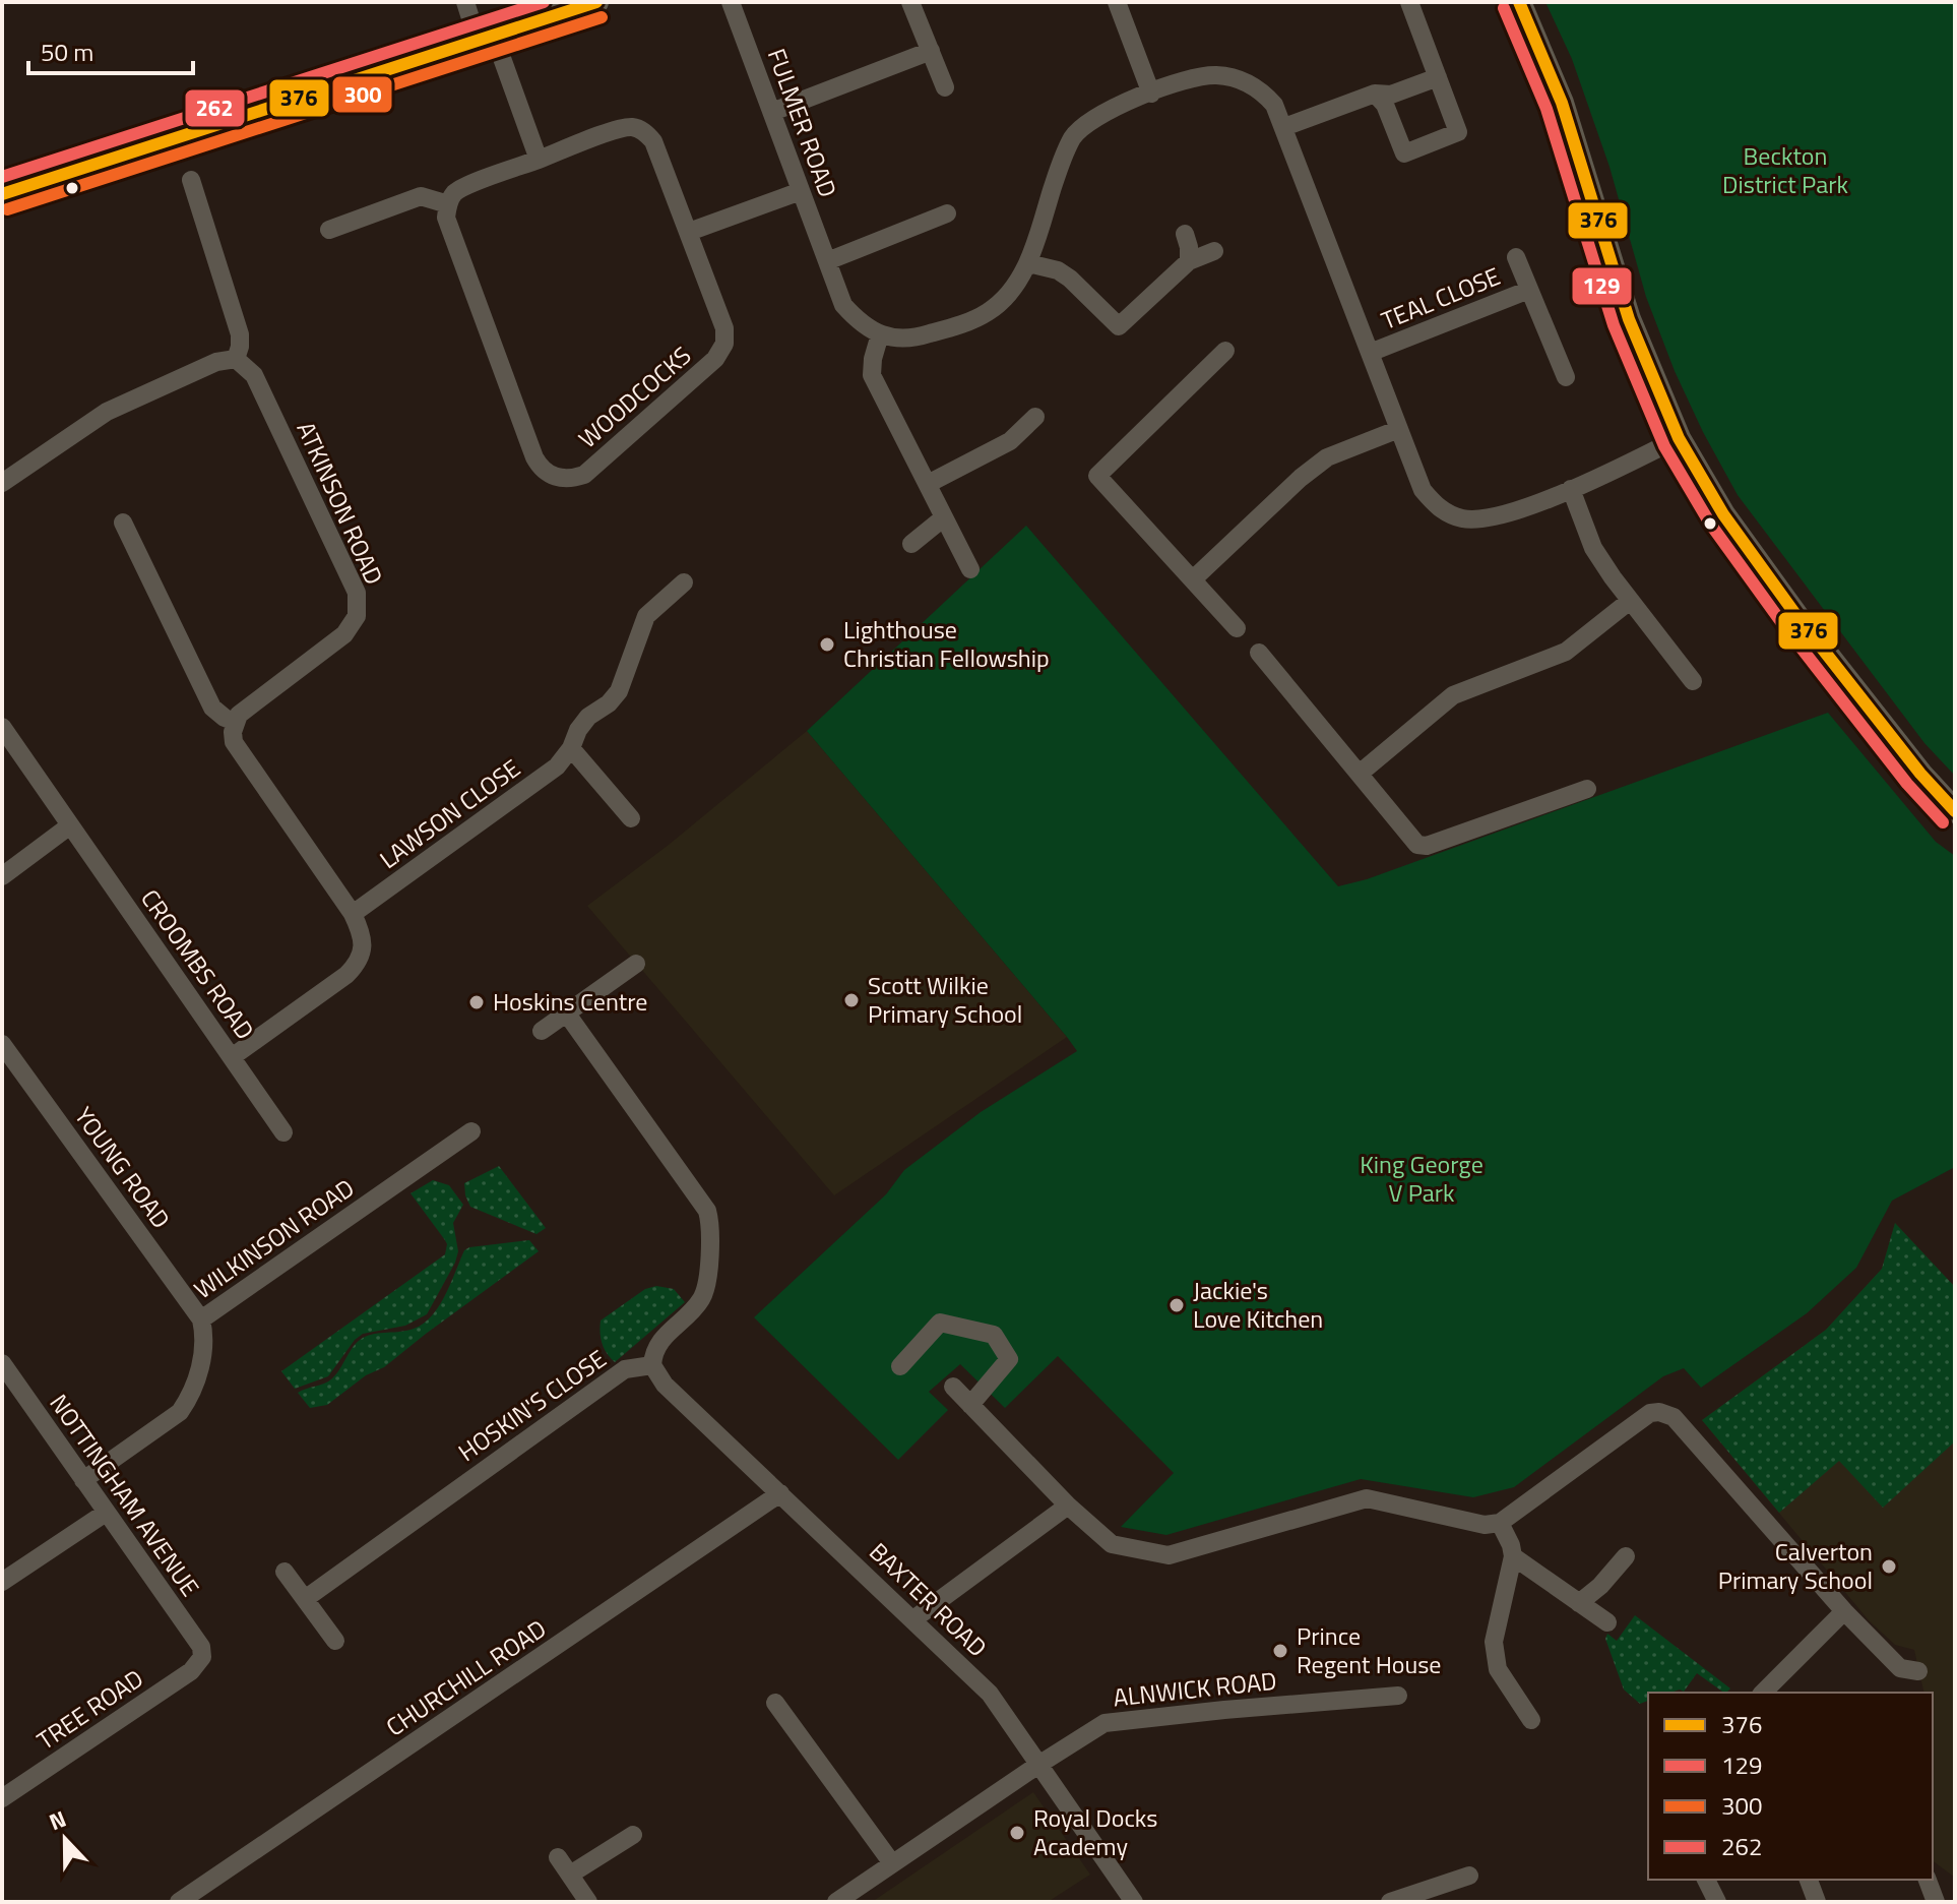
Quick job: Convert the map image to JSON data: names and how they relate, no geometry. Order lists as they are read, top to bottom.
{
  "streets": {
    "street": [
      "FULMER ROAD",
      "TEAL CLOSE",
      "WOODCOCKS",
      "ATKINSON ROAD",
      "LAWSON CLOSE",
      "CROOMBS ROAD",
      "YOUNG ROAD",
      "WILKINSON ROAD",
      "HOSKIN'S CLOSE",
      "NOTTINGHAM AVENUE",
      "BAXTER ROAD",
      "CHURCHILL ROAD",
      "ALNWICK ROAD",
      "TREE ROAD"
    ]
  },
  "crossings": [
    ["YOUNG ROAD", "WILKINSON ROAD"],
    ["WILKINSON ROAD", "NOTTINGHAM AVENUE"],
    ["HOSKIN'S CLOSE", "BAXTER ROAD"],
    ["NOTTINGHAM AVENUE", "TREE ROAD"],
    ["BAXTER ROAD", "CHURCHILL ROAD"],
    ["BAXTER ROAD", "ALNWICK ROAD"]
  ],
  "parks": ["Beckton District Park", "King George V Park"],
  "places": [
    "Lighthouse Christian Fellowship",
    "Scott Wilkie Primary School",
    "Hoskins Centre",
    "Jackie's Love Kitchen",
    "Calverton Primary School",
    "Prince Regent House",
    "Royal Docks Academy"
  ],
  "lines": [
    "transit line 376",
    "transit line 262",
    "transit line 129",
    "transit line 300"
  ],
  "legend": [
    "376",
    "129",
    "300",
    "262"
  ],
  "scale_bar": "50 m",
  "north": "top"
}
